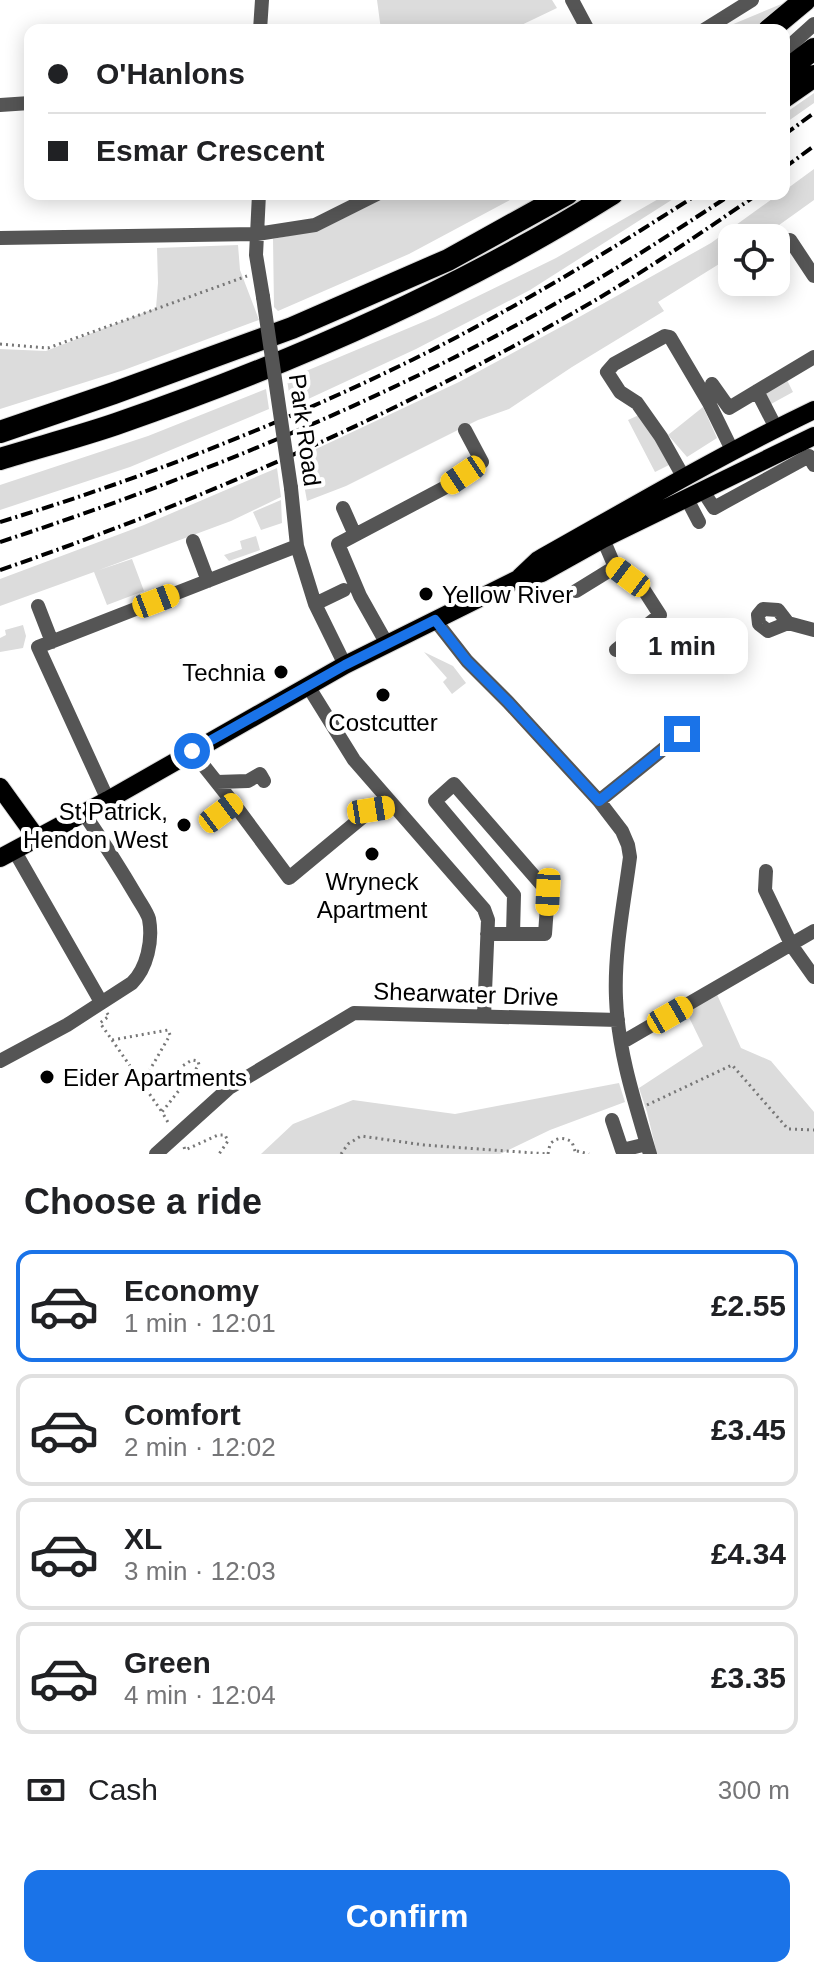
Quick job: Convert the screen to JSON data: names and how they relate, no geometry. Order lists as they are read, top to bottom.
{
  "streets": {
    "street": ["Park Road", "Shearwater Drive"]
  },
  "places": [
    "Yellow River",
    "Technia",
    "Costcutter",
    "St Patrick, Hendon West",
    "Wryneck Apartment",
    "Eider Apartments"
  ],
  "page": {
    "banner": ["O'Hanlons", "Esmar Crescent"],
    "bubble": "1 min",
    "heading": "Choose a ride",
    "list": [
      {
        "name": "Economy",
        "note": "1 min · 12:01",
        "value": "£2.55"
      },
      {
        "name": "Comfort",
        "note": "2 min · 12:02",
        "value": "£3.45"
      },
      {
        "name": "XL",
        "note": "3 min · 12:03",
        "value": "£4.34"
      },
      {
        "name": "Green",
        "note": "4 min · 12:04",
        "value": "£3.35"
      }
    ],
    "pay": ["Cash", "300 m"],
    "buttons": "Confirm"
  }
}
